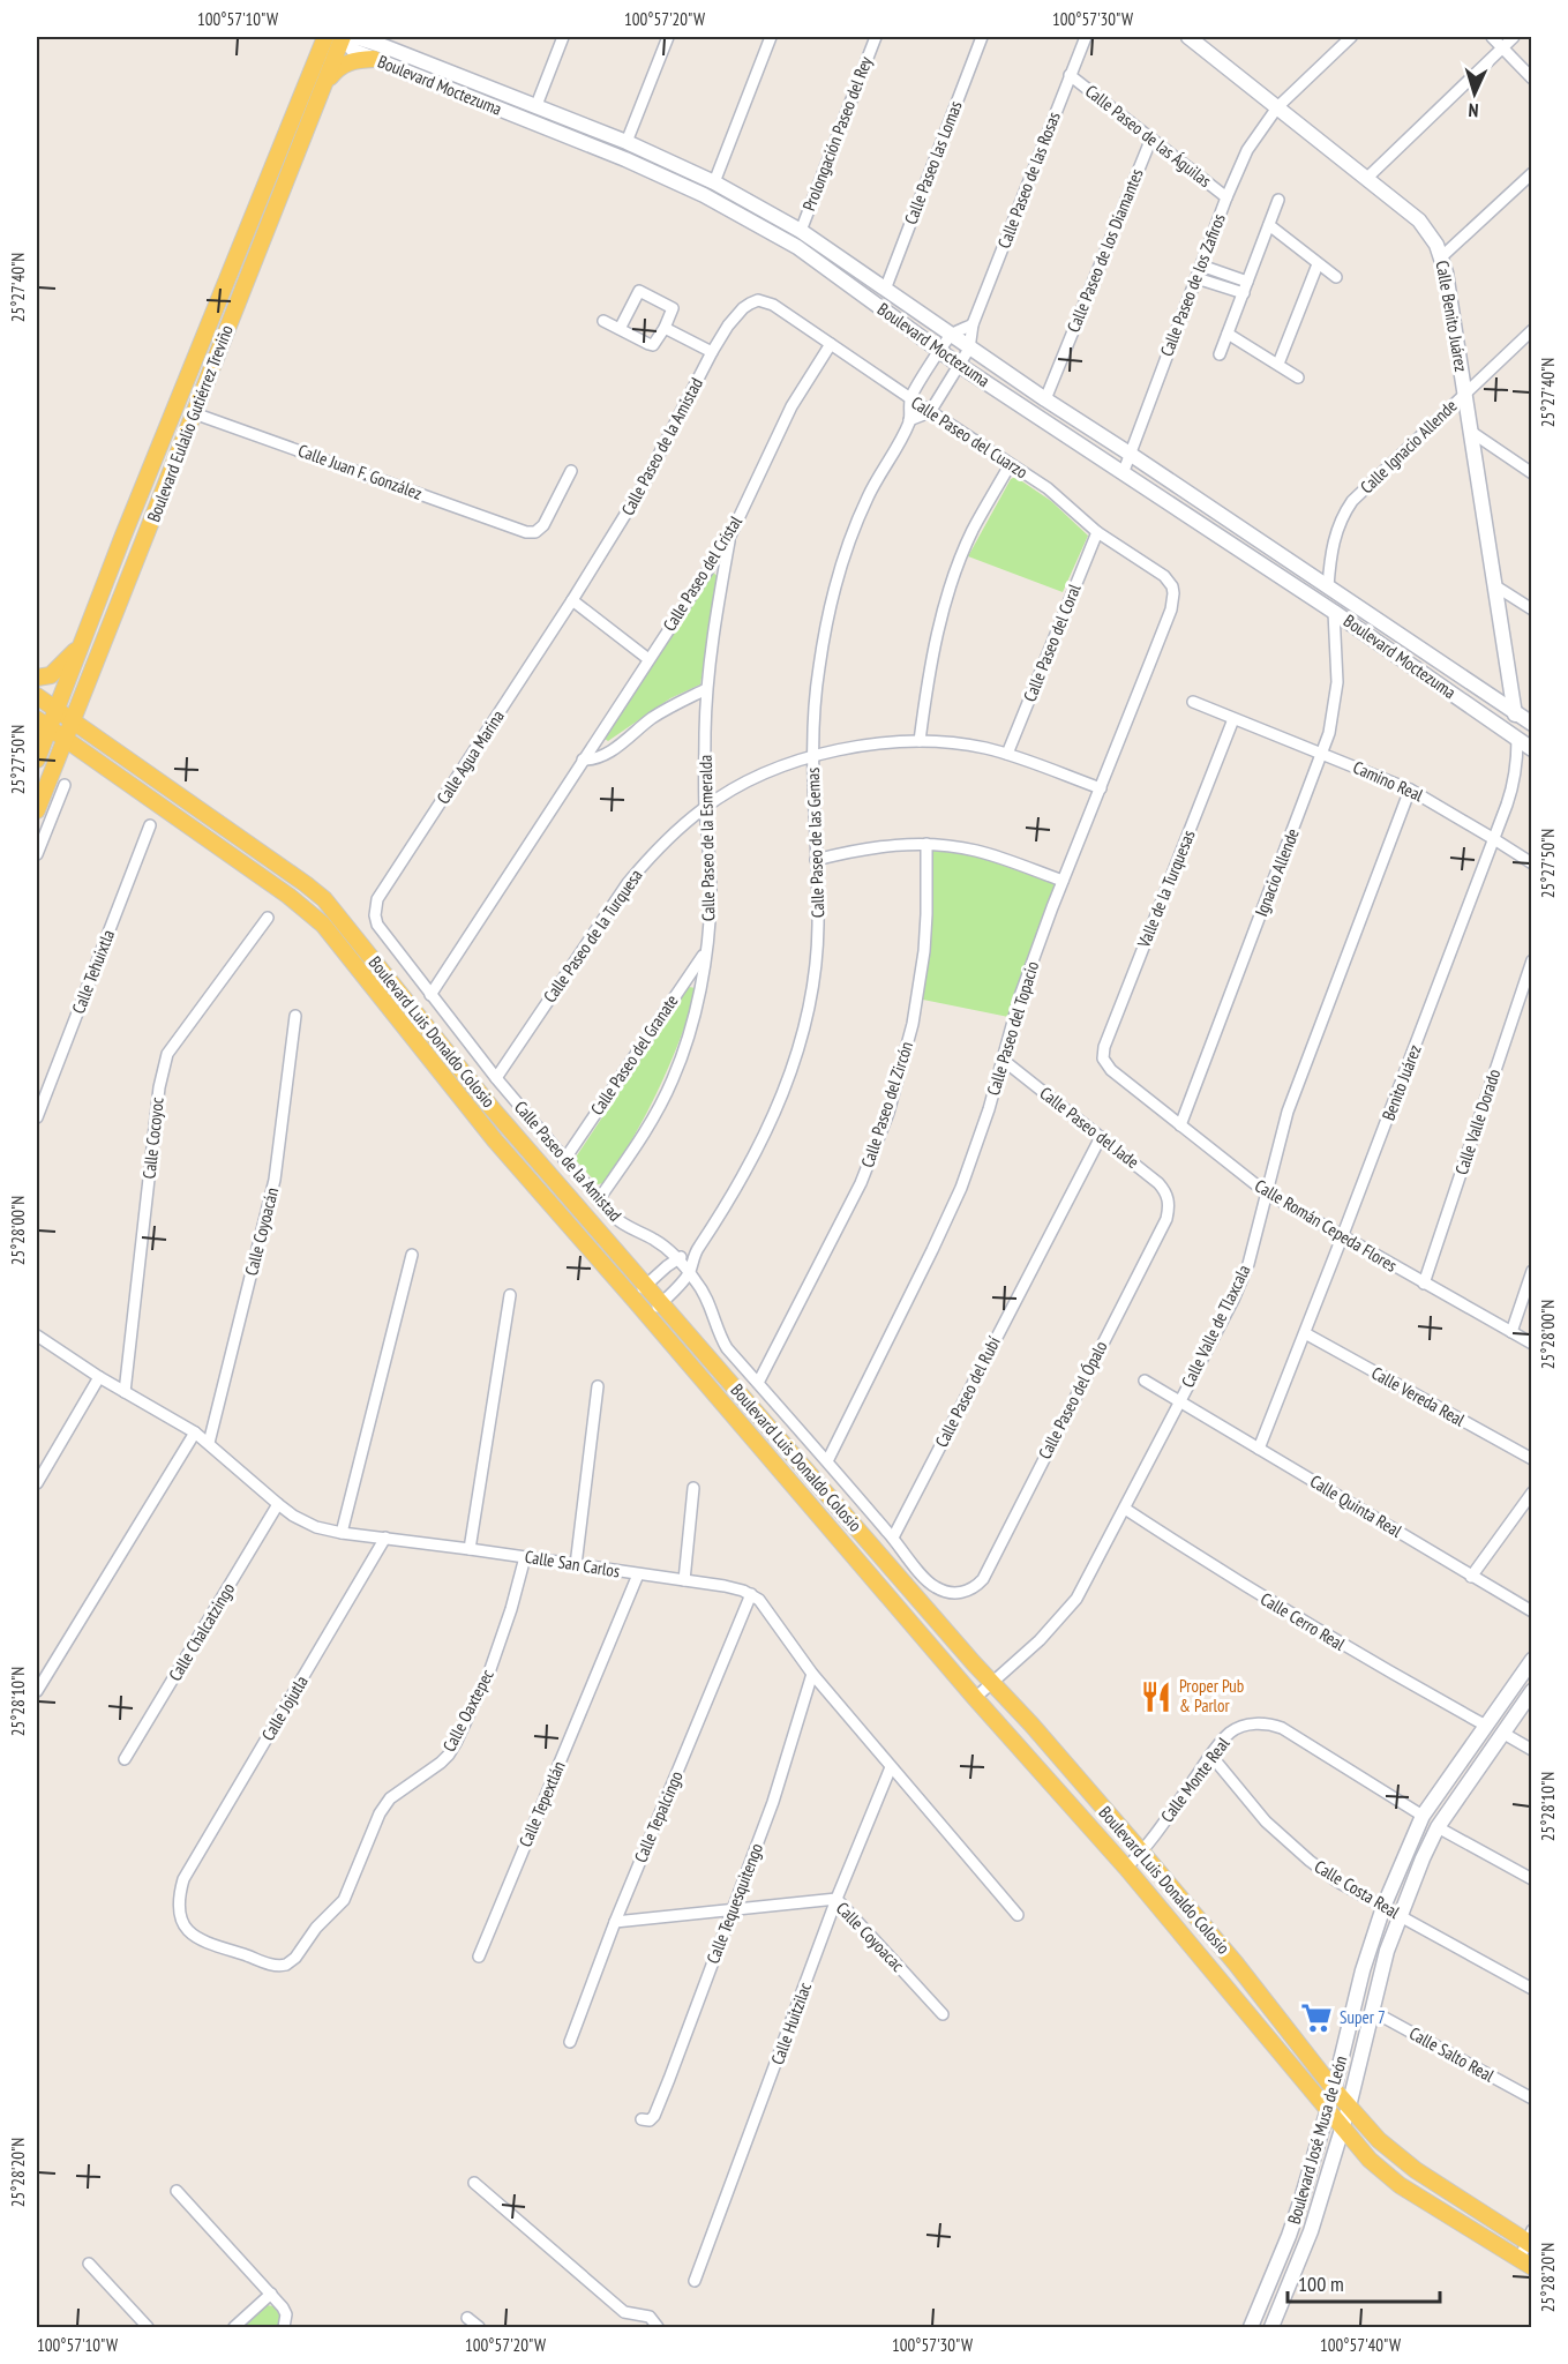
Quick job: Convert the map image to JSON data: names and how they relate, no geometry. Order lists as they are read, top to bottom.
{
  "streets": {
    "main road": [
      "Boulevard Moctezuma",
      "Calle Benito Juárez",
      "Boulevard Eulalio Gutiérrez Treviño",
      "Boulevard Luis Donaldo Colosio",
      "Benito Juárez",
      "Boulevard José Musa de León"
    ],
    "street": [
      "Prolongación Paseo del Rey",
      "Calle Paseo de las Águilas",
      "Calle Paseo las Lomas",
      "Calle Paseo de las Rosas",
      "Calle Paseo de los Diamantes",
      "Calle Paseo de los Zafiros",
      "Calle Paseo del Cuarzo",
      "Calle Paseo de la Amistad",
      "Calle Ignacio Allende",
      "Calle Juan F. González",
      "Calle Paseo del Cristal",
      "Calle Paseo del Coral",
      "Calle Agua Marina",
      "Camino Real",
      "Calle Paseo de la Esmeralda",
      "Calle Paseo de las Gemas",
      "Ignacio Allende",
      "Valle de la Turquesas",
      "Calle Paseo de la Turquesa",
      "Calle Tehuixtla",
      "Calle Paseo del Topacio",
      "Calle Paseo del Granate",
      "Calle Paseo del Zircón",
      "Calle Valle Dorado",
      "Calle Paseo del Jade",
      "Calle Cocoyoc",
      "Calle Román Cepeda Flores",
      "Calle Coyoacán",
      "Calle Valle de Tlaxcala",
      "Calle Paseo del Rubí",
      "Calle Vereda Real",
      "Calle Paseo del Ópalo",
      "Calle Quinta Real",
      "Calle San Carlos",
      "Calle Cerro Real",
      "Calle Chalcatzingo",
      "Calle Jojutla",
      "Calle Oaxtepec",
      "Calle Monte Real",
      "Calle Tepextlán",
      "Calle Tepalcingo",
      "Calle Costa Real",
      "Calle Tequesquitengo",
      "Calle Coyoacac",
      "Calle Huitzilac",
      "Calle Salto Real"
    ]
  },
  "crossings": [
    ["Boulevard Moctezuma", "Prolongación Paseo del Rey"],
    ["Boulevard Moctezuma", "Calle Paseo las Lomas"],
    ["Boulevard Moctezuma", "Calle Paseo de las Rosas"],
    ["Boulevard Moctezuma", "Calle Paseo de los Diamantes"],
    ["Boulevard Moctezuma", "Calle Paseo de los Zafiros"],
    ["Boulevard Moctezuma", "Calle Benito Juárez"],
    ["Boulevard Moctezuma", "Boulevard Eulalio Gutiérrez Treviño"],
    ["Boulevard Moctezuma", "Calle Ignacio Allende"],
    ["Boulevard Moctezuma", "Calle Paseo de las Gemas"],
    ["Boulevard Moctezuma", "Ignacio Allende"],
    ["Boulevard Moctezuma", "Benito Juárez"],
    ["Calle Paseo de las Águilas", "Calle Paseo de las Rosas"],
    ["Calle Paseo de las Águilas", "Calle Paseo de los Diamantes"],
    ["Calle Paseo de las Águilas", "Calle Paseo de los Zafiros"],
    ["Calle Paseo de los Zafiros", "Calle Benito Juárez"],
    ["Calle Benito Juárez", "Calle Ignacio Allende"],
    ["Calle Benito Juárez", "Benito Juárez"],
    ["Boulevard Eulalio Gutiérrez Treviño", "Calle Juan F. González"],
    ["Boulevard Eulalio Gutiérrez Treviño", "Boulevard Luis Donaldo Colosio"],
    ["Calle Paseo del Cuarzo", "Calle Paseo de la Amistad"],
    ["Calle Paseo del Cuarzo", "Calle Paseo del Cristal"],
    ["Calle Paseo del Cuarzo", "Calle Paseo del Coral"],
    ["Calle Paseo del Cuarzo", "Calle Paseo de las Gemas"],
    ["Calle Paseo del Cuarzo", "Calle Paseo del Topacio"],
    ["Calle Paseo de la Amistad", "Calle Paseo del Cristal"],
    ["Calle Paseo de la Amistad", "Calle Agua Marina"],
    ["Calle Paseo de la Amistad", "Calle Paseo de la Esmeralda"],
    ["Calle Paseo de la Amistad", "Calle Paseo de las Gemas"],
    ["Calle Paseo de la Amistad", "Calle Paseo de la Turquesa"],
    ["Calle Paseo de la Amistad", "Calle Paseo del Topacio"],
    ["Calle Paseo de la Amistad", "Calle Paseo del Granate"],
    ["Calle Paseo de la Amistad", "Calle Paseo del Zircón"],
    ["Calle Paseo de la Amistad", "Calle Paseo del Rubí"],
    ["Calle Paseo de la Amistad", "Calle Paseo del Ópalo"],
    ["Calle Paseo del Cristal", "Calle Paseo de la Esmeralda"],
    ["Calle Paseo del Coral", "Calle Paseo de la Turquesa"],
    ["Camino Real", "Ignacio Allende"],
    ["Camino Real", "Valle de la Turquesas"],
    ["Camino Real", "Benito Juárez"],
    ["Camino Real", "Calle Valle de Tlaxcala"],
    ["Calle Paseo de la Esmeralda", "Calle Paseo de la Turquesa"],
    ["Calle Paseo de la Esmeralda", "Calle Paseo del Granate"],
    ["Calle Paseo de las Gemas", "Calle Paseo de la Turquesa"],
    ["Calle Paseo de las Gemas", "Boulevard Luis Donaldo Colosio"],
    ["Ignacio Allende", "Calle Román Cepeda Flores"],
    ["Valle de la Turquesas", "Calle Román Cepeda Flores"],
    ["Calle Paseo de la Turquesa", "Calle Paseo del Topacio"],
    ["Calle Paseo del Topacio", "Calle Paseo del Jade"],
    ["Boulevard Luis Donaldo Colosio", "Calle Valle de Tlaxcala"],
    ["Boulevard Luis Donaldo Colosio", "Calle Monte Real"],
    ["Boulevard Luis Donaldo Colosio", "Boulevard José Musa de León"],
    ["Benito Juárez", "Calle Román Cepeda Flores"],
    ["Benito Juárez", "Calle Vereda Real"],
    ["Benito Juárez", "Calle Quinta Real"],
    ["Calle Valle Dorado", "Calle Román Cepeda Flores"],
    ["Calle Paseo del Jade", "Calle Paseo del Rubí"],
    ["Calle Paseo del Jade", "Calle Paseo del Ópalo"],
    ["Calle Cocoyoc", "Calle San Carlos"],
    ["Calle Román Cepeda Flores", "Calle Valle de Tlaxcala"],
    ["Calle Coyoacán", "Calle San Carlos"],
    ["Calle Valle de Tlaxcala", "Calle Quinta Real"],
    ["Calle Valle de Tlaxcala", "Calle Cerro Real"],
    ["Calle San Carlos", "Calle Chalcatzingo"],
    ["Calle San Carlos", "Calle Jojutla"],
    ["Calle San Carlos", "Calle Oaxtepec"],
    ["Calle San Carlos", "Calle Tepextlán"],
    ["Calle San Carlos", "Calle Tepalcingo"],
    ["Calle Cerro Real", "Boulevard José Musa de León"],
    ["Calle Jojutla", "Calle Oaxtepec"],
    ["Calle Monte Real", "Calle Costa Real"],
    ["Calle Monte Real", "Boulevard José Musa de León"],
    ["Calle Tepalcingo", "Calle Coyoacac"],
    ["Calle Costa Real", "Boulevard José Musa de León"],
    ["Calle Tequesquitengo", "Calle Coyoacac"],
    ["Calle Coyoacac", "Calle Huitzilac"],
    ["Calle Salto Real", "Boulevard José Musa de León"]
  ],
  "places": {
    "restaurant": ["Proper Pub & Parlor"],
    "supermarket": ["Super 7"]
  },
  "scale_bar": "100 m",
  "north": "bottom",
  "coordinates": [
    "100°57'10\"W",
    "100°57'20\"W",
    "100°57'30\"W",
    "25°27'40\"N",
    "25°27'50\"N",
    "25°28'00\"N",
    "25°28'10\"N",
    "25°28'20\"N",
    "100°57'40\"W"
  ]
}
